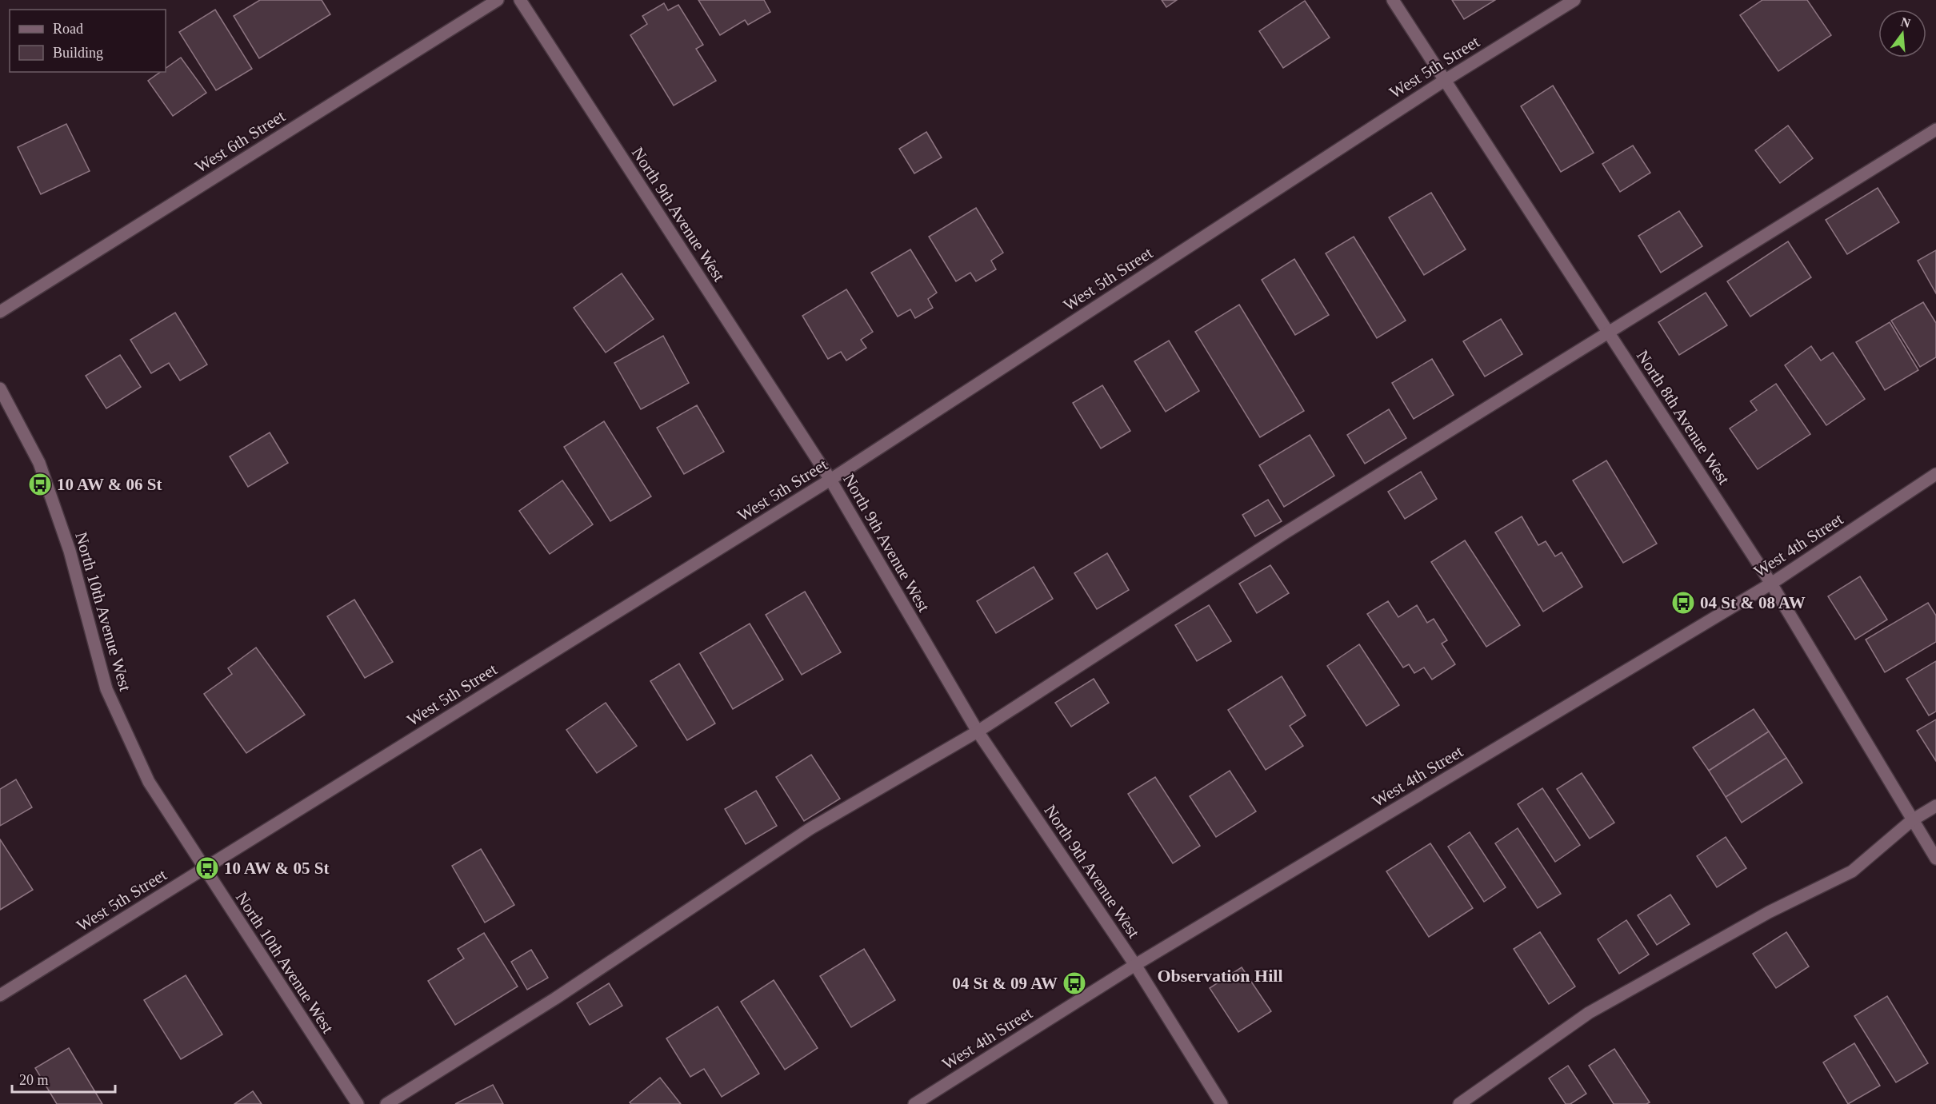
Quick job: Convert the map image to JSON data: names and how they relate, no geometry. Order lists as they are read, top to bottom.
{
  "streets": {
    "street": [
      "West 5th Street",
      "West 6th Street",
      "North 9th Avenue West",
      "North 8th Avenue West",
      "West 4th Street",
      "North 10th Avenue West"
    ]
  },
  "crossings": [
    ["West 5th Street", "North 9th Avenue West"],
    ["West 5th Street", "North 8th Avenue West"],
    ["West 5th Street", "North 10th Avenue West"],
    ["North 9th Avenue West", "West 4th Street"],
    ["North 8th Avenue West", "West 4th Street"]
  ],
  "districts": ["Observation Hill"],
  "places": {
    "bus stop": [
      "10 AW & 06 St",
      "04 St & 08 AW",
      "10 AW & 05 St",
      "04 St & 09 AW"
    ]
  },
  "legend": ["Road", "Building"],
  "scale_bar": "20 m",
  "north": "top"
}
